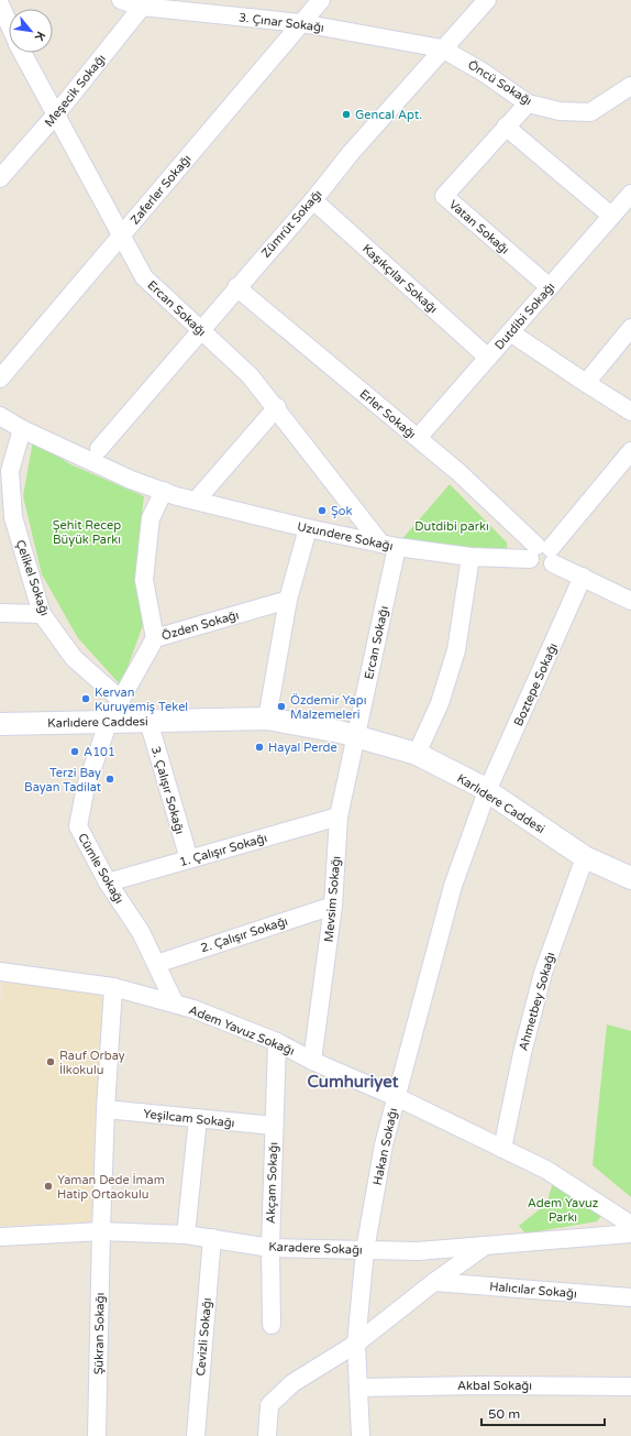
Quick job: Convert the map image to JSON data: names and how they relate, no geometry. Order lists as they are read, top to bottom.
{
  "streets": {
    "street": [
      "3. Çınar Sokağı",
      "Öncü Sokağı",
      "Meşecik Sokağı",
      "Zaferler Sokağı",
      "Zümrüt Sokağı",
      "Vatan Sokağı",
      "Kaşıkçılar Sokağı",
      "Ercan Sokağı",
      "Dutdibi Sokağı",
      "Erler Sokağı",
      "Uzundere Sokağı",
      "Çelikel Sokağı",
      "Özden Sokağı",
      "Boztepe Sokağı",
      "Karlıdere Caddesi",
      "3. Çalışır Sokağı",
      "1. Çalışır Sokağı",
      "Cümle Sokağı",
      "Mevsim Sokağı",
      "2. Çalışır Sokağı",
      "Ahmetbey Sokağı",
      "Adem Yavuz Sokağı",
      "Yeşilcam Sokağı",
      "Hakan Sokağı",
      "Akçam Sokağı",
      "Karadere Sokağı",
      "Halıcılar Sokağı",
      "Şükran Sokağı",
      "Cevizli Sokağı",
      "Akbal Sokağı"
    ]
  },
  "crossings": [
    ["3. Çınar Sokağı", "Öncü Sokağı"],
    ["3. Çınar Sokağı", "Meşecik Sokağı"],
    ["3. Çınar Sokağı", "Zaferler Sokağı"],
    ["3. Çınar Sokağı", "Zümrüt Sokağı"],
    ["Öncü Sokağı", "Zümrüt Sokağı"],
    ["Öncü Sokağı", "Vatan Sokağı"],
    ["Meşecik Sokağı", "Ercan Sokağı"],
    ["Zaferler Sokağı", "Ercan Sokağı"],
    ["Zümrüt Sokağı", "Kaşıkçılar Sokağı"],
    ["Zümrüt Sokağı", "Ercan Sokağı"],
    ["Zümrüt Sokağı", "Erler Sokağı"],
    ["Zümrüt Sokağı", "Uzundere Sokağı"],
    ["Vatan Sokağı", "Dutdibi Sokağı"],
    ["Kaşıkçılar Sokağı", "Dutdibi Sokağı"],
    ["Ercan Sokağı", "Uzundere Sokağı"],
    ["Ercan Sokağı", "Karlıdere Caddesi"],
    ["Ercan Sokağı", "Mevsim Sokağı"],
    ["Dutdibi Sokağı", "Erler Sokağı"],
    ["Erler Sokağı", "Uzundere Sokağı"],
    ["Uzundere Sokağı", "Çelikel Sokağı"],
    ["Çelikel Sokağı", "Özden Sokağı"],
    ["Çelikel Sokağı", "Cümle Sokağı"],
    ["Özden Sokağı", "Cümle Sokağı"],
    ["Boztepe Sokağı", "Karlıdere Caddesi"],
    ["Boztepe Sokağı", "Hakan Sokağı"],
    ["Karlıdere Caddesi", "3. Çalışır Sokağı"],
    ["Karlıdere Caddesi", "Cümle Sokağı"],
    ["Karlıdere Caddesi", "Mevsim Sokağı"],
    ["Karlıdere Caddesi", "Ahmetbey Sokağı"],
    ["Karlıdere Caddesi", "Hakan Sokağı"],
    ["3. Çalışır Sokağı", "1. Çalışır Sokağı"],
    ["1. Çalışır Sokağı", "Cümle Sokağı"],
    ["1. Çalışır Sokağı", "Mevsim Sokağı"],
    ["Cümle Sokağı", "2. Çalışır Sokağı"],
    ["Cümle Sokağı", "Adem Yavuz Sokağı"],
    ["Mevsim Sokağı", "2. Çalışır Sokağı"],
    ["Mevsim Sokağı", "Adem Yavuz Sokağı"],
    ["Ahmetbey Sokağı", "Adem Yavuz Sokağı"],
    ["Adem Yavuz Sokağı", "Hakan Sokağı"],
    ["Adem Yavuz Sokağı", "Akçam Sokağı"],
    ["Adem Yavuz Sokağı", "Şükran Sokağı"],
    ["Yeşilcam Sokağı", "Akçam Sokağı"],
    ["Yeşilcam Sokağı", "Şükran Sokağı"],
    ["Hakan Sokağı", "Karadere Sokağı"],
    ["Hakan Sokağı", "Akbal Sokağı"],
    ["Akçam Sokağı", "Karadere Sokağı"],
    ["Karadere Sokağı", "Şükran Sokağı"],
    ["Karadere Sokağı", "Cevizli Sokağı"]
  ],
  "districts": ["Cumhuriyet"],
  "parks": ["Şehit Recep Büyük Parkı", "Dutdibi parkı", "Adem Yavuz Parkı"],
  "places": [
    "Gencal Apt.",
    "Şok",
    "Kervan Kuruyemiş Tekel",
    "Özdemir Yapı Malzemeleri",
    "Hayal Perde",
    "A101",
    "Terzi Bay Bayan Tadilat",
    "Rauf Orbay İlkokulu",
    "Yaman Dede İmam Hatip Ortaokulu"
  ],
  "scale_bar": "50 m",
  "north": "bottom right"
}
